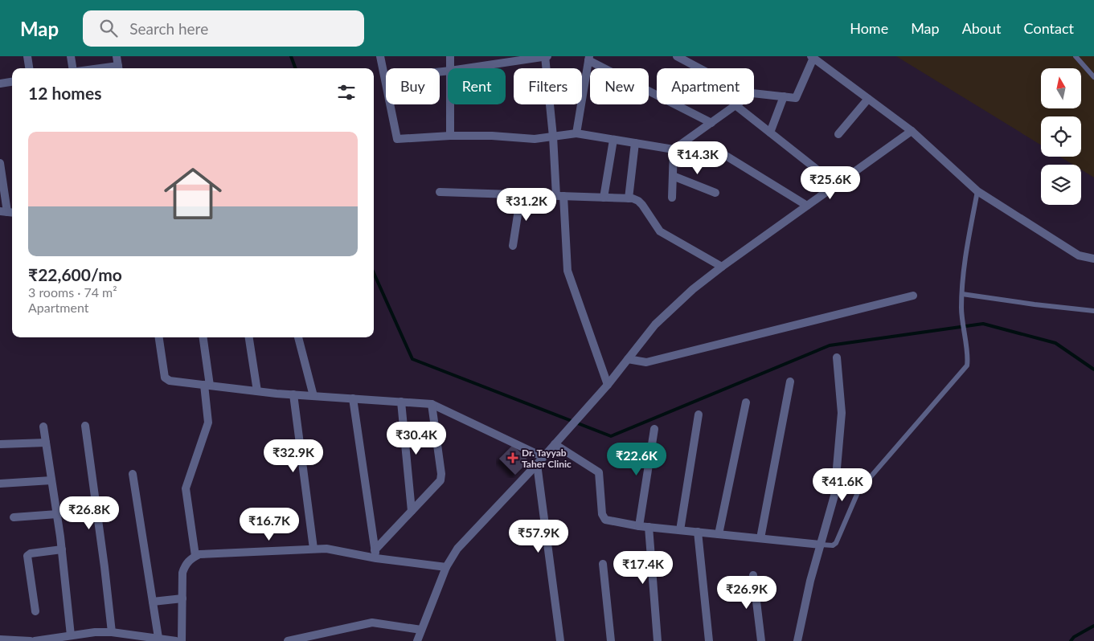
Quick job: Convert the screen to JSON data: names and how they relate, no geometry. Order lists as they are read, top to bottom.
{
  "places": {
    "health": ["Dr. Tayyab Taher Clinic"]
  },
  "north": "top",
  "page": {
    "header": "Map",
    "search": "Search here",
    "nav": [
      "Home",
      "Map",
      "About",
      "Contact"
    ],
    "chip": [
      "Buy",
      "Rent",
      "Filters",
      "New",
      "Apartment"
    ],
    "heading": "12 homes",
    "list": [
      {
        "name": "₹22,600/mo",
        "note": "3 rooms · 74 m² · Apartment"
      }
    ],
    "price": [
      "₹14.3K",
      "₹25.6K",
      "₹31.2K",
      "₹30.4K",
      "₹32.9K",
      "₹22.6K",
      "₹41.6K",
      "₹26.8K",
      "₹16.7K",
      "₹57.9K",
      "₹17.4K",
      "₹26.9K"
    ]
  }
}
